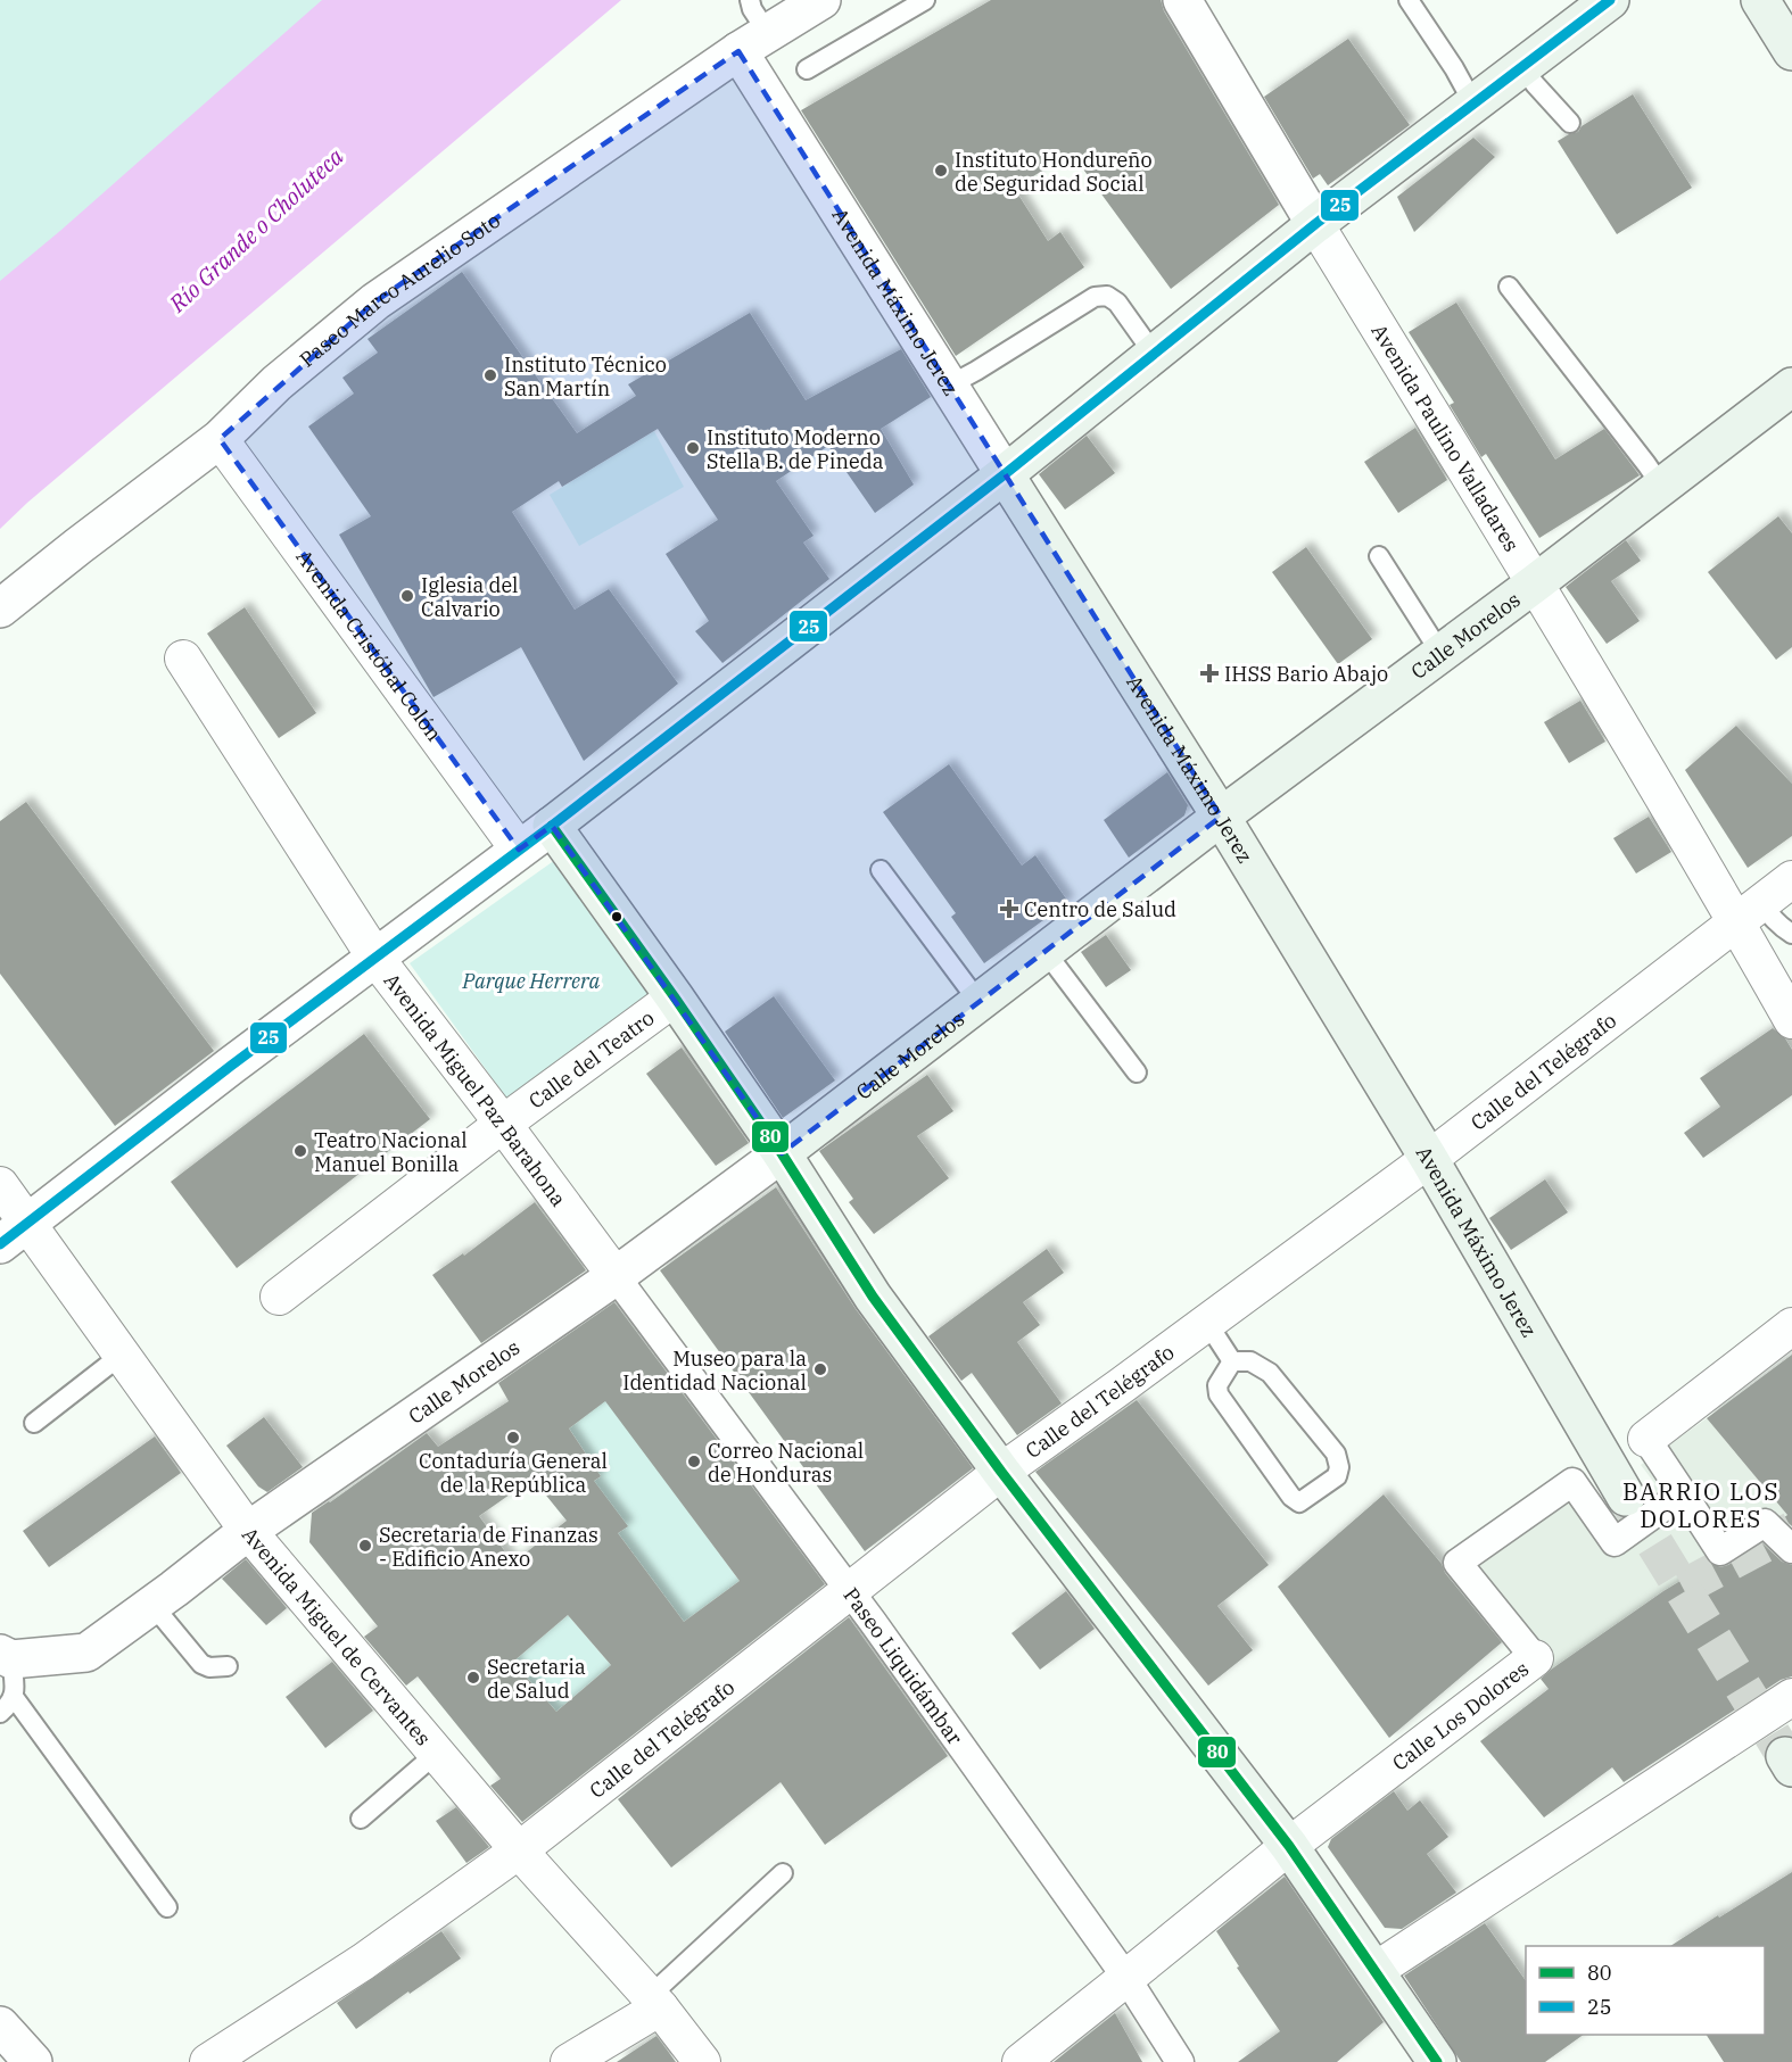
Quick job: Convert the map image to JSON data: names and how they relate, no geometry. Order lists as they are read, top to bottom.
{
  "streets": {
    "main road": ["Avenida Máximo Jerez", "Calle Morelos"],
    "street": [
      "Paseo Marco Aurelio Soto",
      "Avenida Paulino Valladares",
      "Avenida Cristóbal Colón",
      "Calle del Teatro",
      "Calle del Telégrafo",
      "Avenida Miguel Paz Barahona",
      "Avenida Miguel de Cervantes",
      "Paseo Liquidámbar",
      "Calle Los Dolores"
    ]
  },
  "crossings": [
    ["Paseo Marco Aurelio Soto", "Avenida Máximo Jerez"],
    ["Paseo Marco Aurelio Soto", "Avenida Cristóbal Colón"],
    ["Avenida Máximo Jerez", "Calle Morelos"],
    ["Avenida Máximo Jerez", "Calle del Telégrafo"],
    ["Avenida Paulino Valladares", "Calle Morelos"],
    ["Avenida Paulino Valladares", "Calle del Telégrafo"],
    ["Calle Morelos", "Avenida Miguel Paz Barahona"],
    ["Calle Morelos", "Avenida Miguel de Cervantes"],
    ["Calle Morelos", "Paseo Liquidámbar"],
    ["Calle del Teatro", "Avenida Miguel Paz Barahona"],
    ["Calle del Telégrafo", "Avenida Miguel de Cervantes"],
    ["Calle del Telégrafo", "Paseo Liquidámbar"],
    ["Avenida Miguel Paz Barahona", "Paseo Liquidámbar"],
    ["Paseo Liquidámbar", "Calle Los Dolores"]
  ],
  "districts": ["BARRIO LOS DOLORES"],
  "water": ["Río Grande o Choluteca"],
  "parks": ["Parque Herrera"],
  "places": {
    "other": [
      "Instituto Hondureño de Seguridad Social",
      "Instituto Técnico San Martín",
      "Instituto Moderno Stella B. de Pineda",
      "Iglesia del Calvario",
      "Teatro Nacional Manuel Bonilla",
      "Museo para la Identidad Nacional",
      "Contaduría General de la República",
      "Correo Nacional de Honduras",
      "Secretaria de Finanzas - Edificio Anexo",
      "Secretaria de Salud"
    ],
    "health": ["IHSS Bario Abajo", "Centro de Salud"]
  },
  "lines": ["transit line 25", "transit line 80"],
  "legend": ["80", "25"]
}
